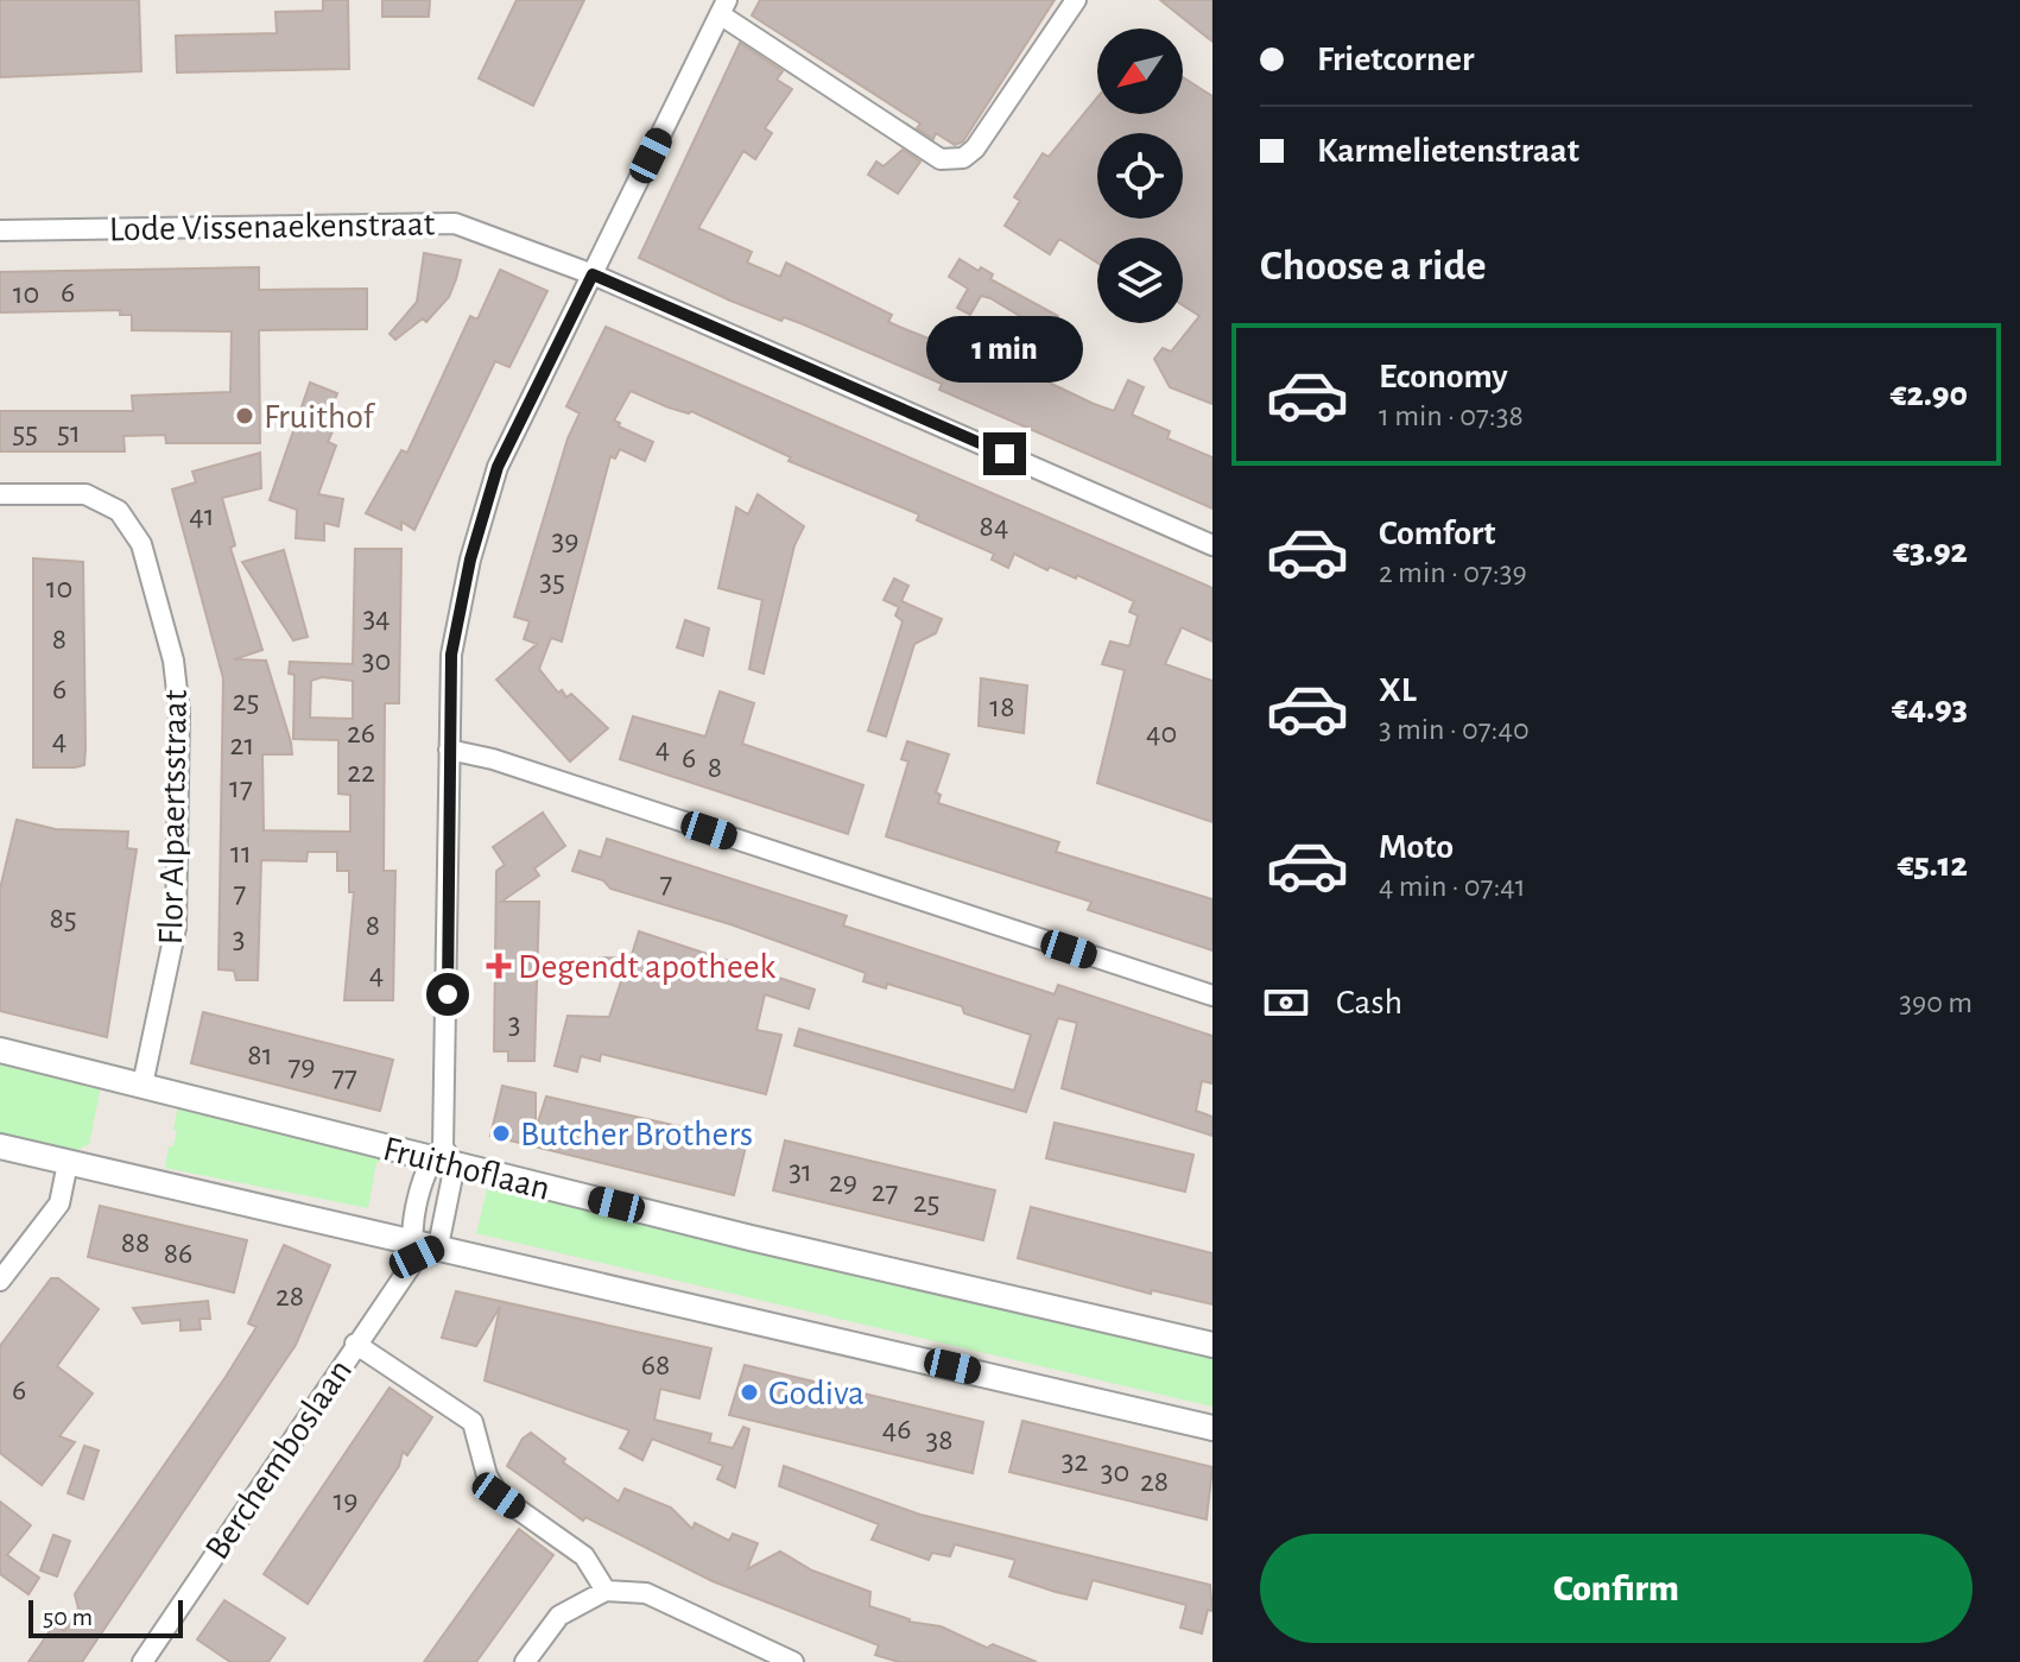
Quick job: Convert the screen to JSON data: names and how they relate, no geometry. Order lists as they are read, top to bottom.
{
  "streets": {
    "street": [
      "Lode Vissenaekenstraat",
      "Flor Alpaertsstraat",
      "Fruithoflaan",
      "Berchemboslaan"
    ]
  },
  "crossings": [
    ["Flor Alpaertsstraat", "Fruithoflaan"]
  ],
  "places": {
    "other": ["Fruithof", "Butcher Brothers", "Godiva"],
    "health": ["Degendt apotheek"]
  },
  "house_numbers": [
    "6",
    "10",
    "55",
    "51",
    "41",
    "84",
    "39",
    "35",
    "10",
    "34",
    "8",
    "30",
    "6",
    "25",
    "18",
    "26",
    "40",
    "4",
    "21",
    "4",
    "6",
    "8",
    "22",
    "17",
    "11",
    "7",
    "7",
    "85",
    "8",
    "3",
    "4",
    "3",
    "81",
    "79",
    "77",
    "31",
    "29",
    "27",
    "25",
    "88",
    "86",
    "28",
    "68",
    "6",
    "46",
    "38",
    "32",
    "30",
    "28",
    "19"
  ],
  "scale_bar": "50 m",
  "north": "bottom left",
  "page": {
    "banner": ["Frietcorner", "Karmelietenstraat"],
    "heading": "Choose a ride",
    "bubble": "1 min",
    "list": [
      {
        "name": "Economy",
        "note": "1 min · 07:38",
        "value": "€2.90"
      },
      {
        "name": "Comfort",
        "note": "2 min · 07:39",
        "value": "€3.92"
      },
      {
        "name": "XL",
        "note": "3 min · 07:40",
        "value": "€4.93"
      },
      {
        "name": "Moto",
        "note": "4 min · 07:41",
        "value": "€5.12"
      }
    ],
    "pay": ["Cash", "390 m"],
    "buttons": "Confirm",
    "scale": "50 m"
  }
}
